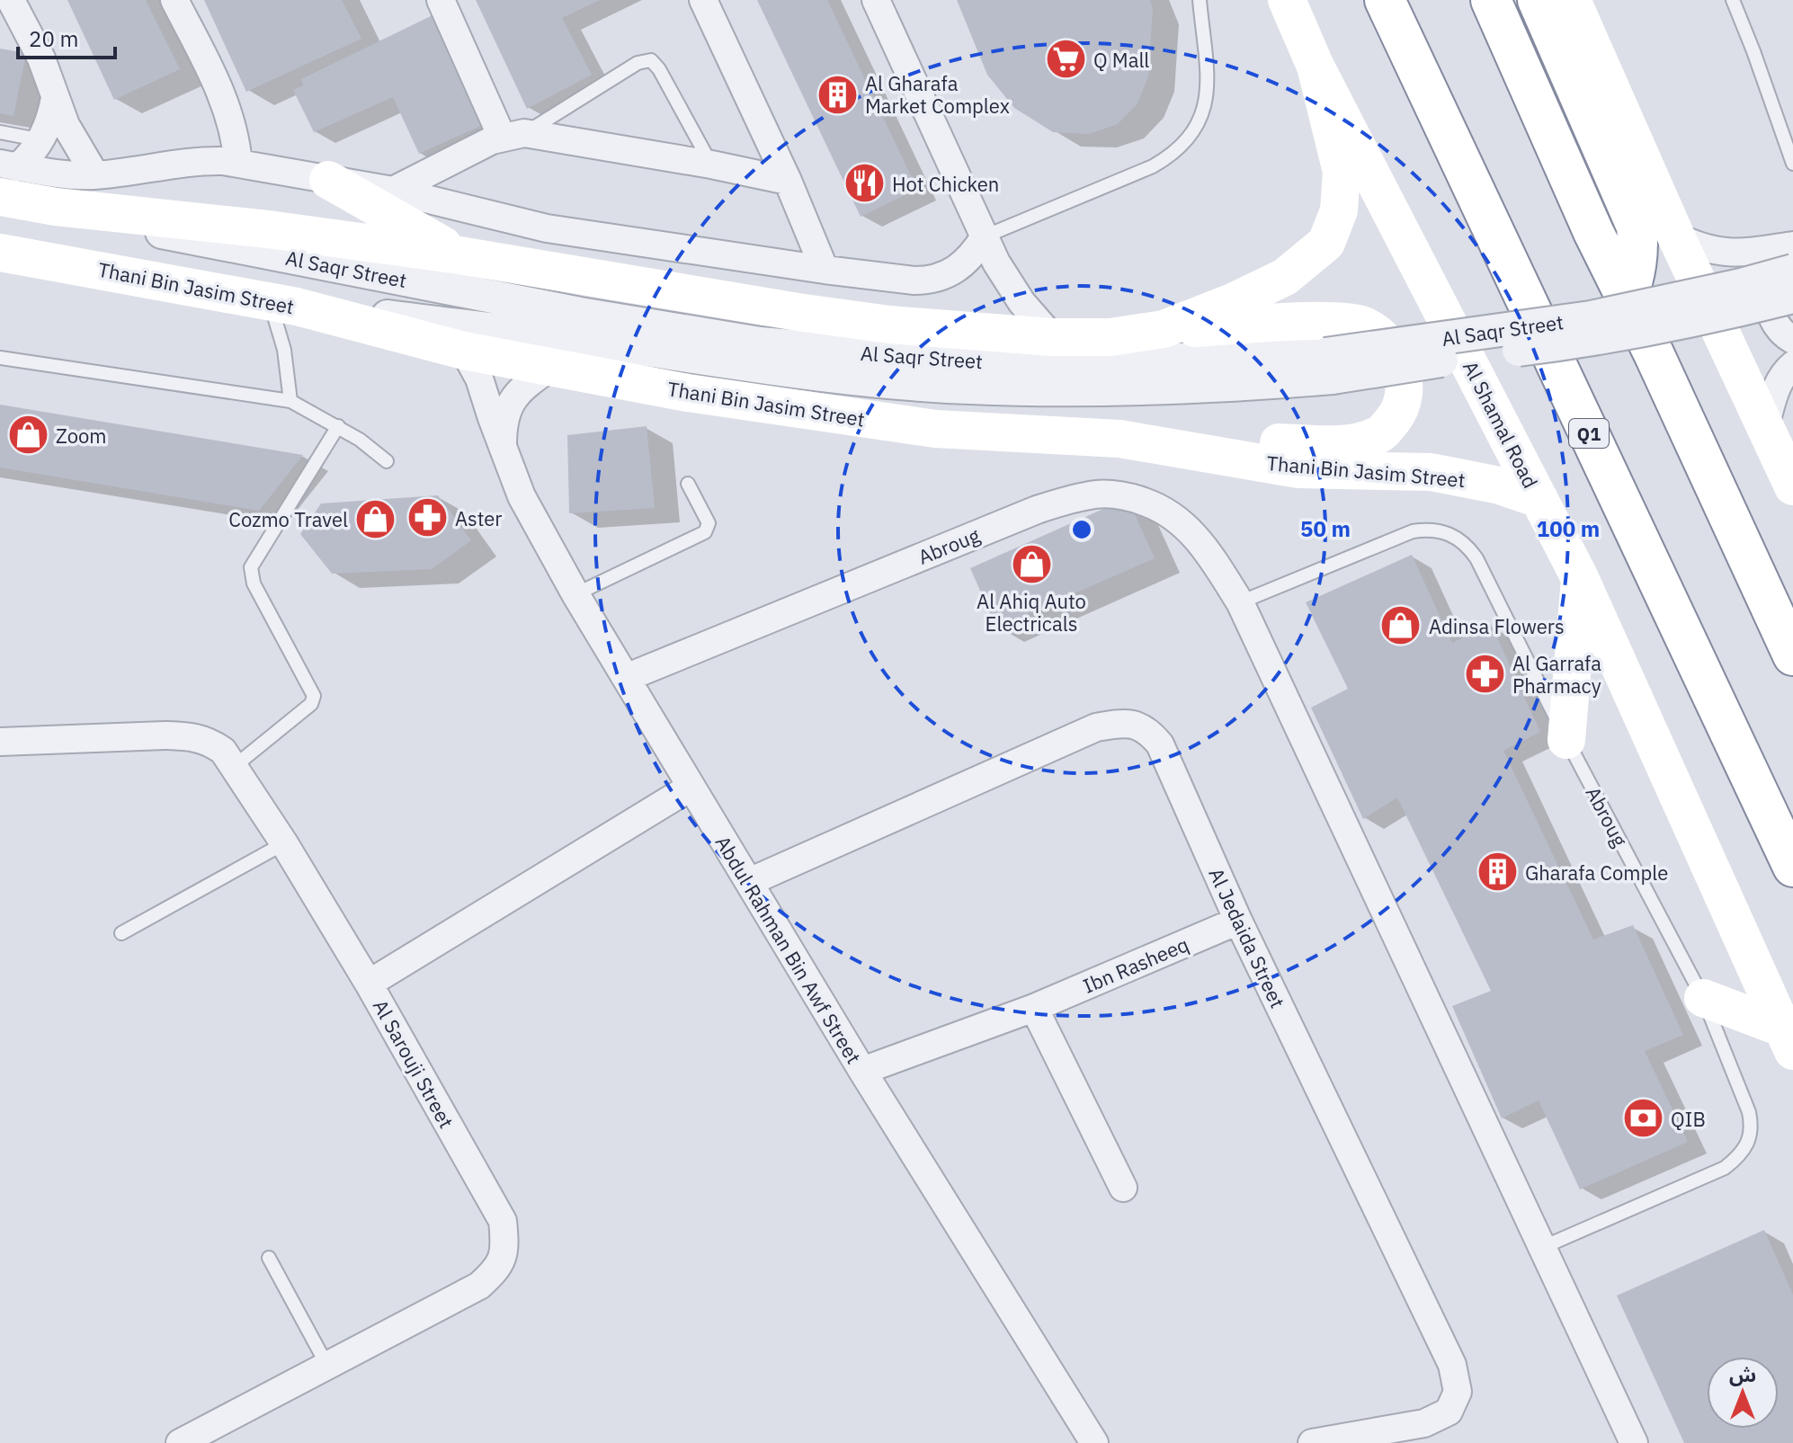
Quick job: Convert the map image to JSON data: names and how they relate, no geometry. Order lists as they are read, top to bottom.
{
  "streets": {
    "highway": ["Q1"],
    "main road": ["Thani Bin Jasim Street", "Al Shamal Road"],
    "street": [
      "Al Saqr Street",
      "Abroug",
      "Al Jedaida Street",
      "Abdul Rahman Bin Awf Street",
      "Ibn Rasheeq",
      "Al Sarouji Street"
    ]
  },
  "crossings": [
    ["Al Saqr Street", "Thani Bin Jasim Street"],
    ["Thani Bin Jasim Street", "Al Shamal Road"],
    ["Thani Bin Jasim Street", "Abdul Rahman Bin Awf Street"],
    ["Abroug", "Abdul Rahman Bin Awf Street"],
    ["Al Jedaida Street", "Abdul Rahman Bin Awf Street"],
    ["Al Jedaida Street", "Ibn Rasheeq"],
    ["Abdul Rahman Bin Awf Street", "Ibn Rasheeq"]
  ],
  "places": {
    "supermarket": ["Q Mall"],
    "building": ["Al Gharafa Market Complex", "Gharafa Comple"],
    "restaurant": ["Hot Chicken"],
    "shop": [
      "Zoom",
      "Cozmo Travel",
      "Al Ahiq Auto Electricals",
      "Adinsa Flowers"
    ],
    "pharmacy": ["Aster", "Al Garrafa Pharmacy"],
    "bank": ["QIB"]
  },
  "scale_bar": "20 m",
  "north": "top",
  "rings": ["50 m", "100 m"]
}
